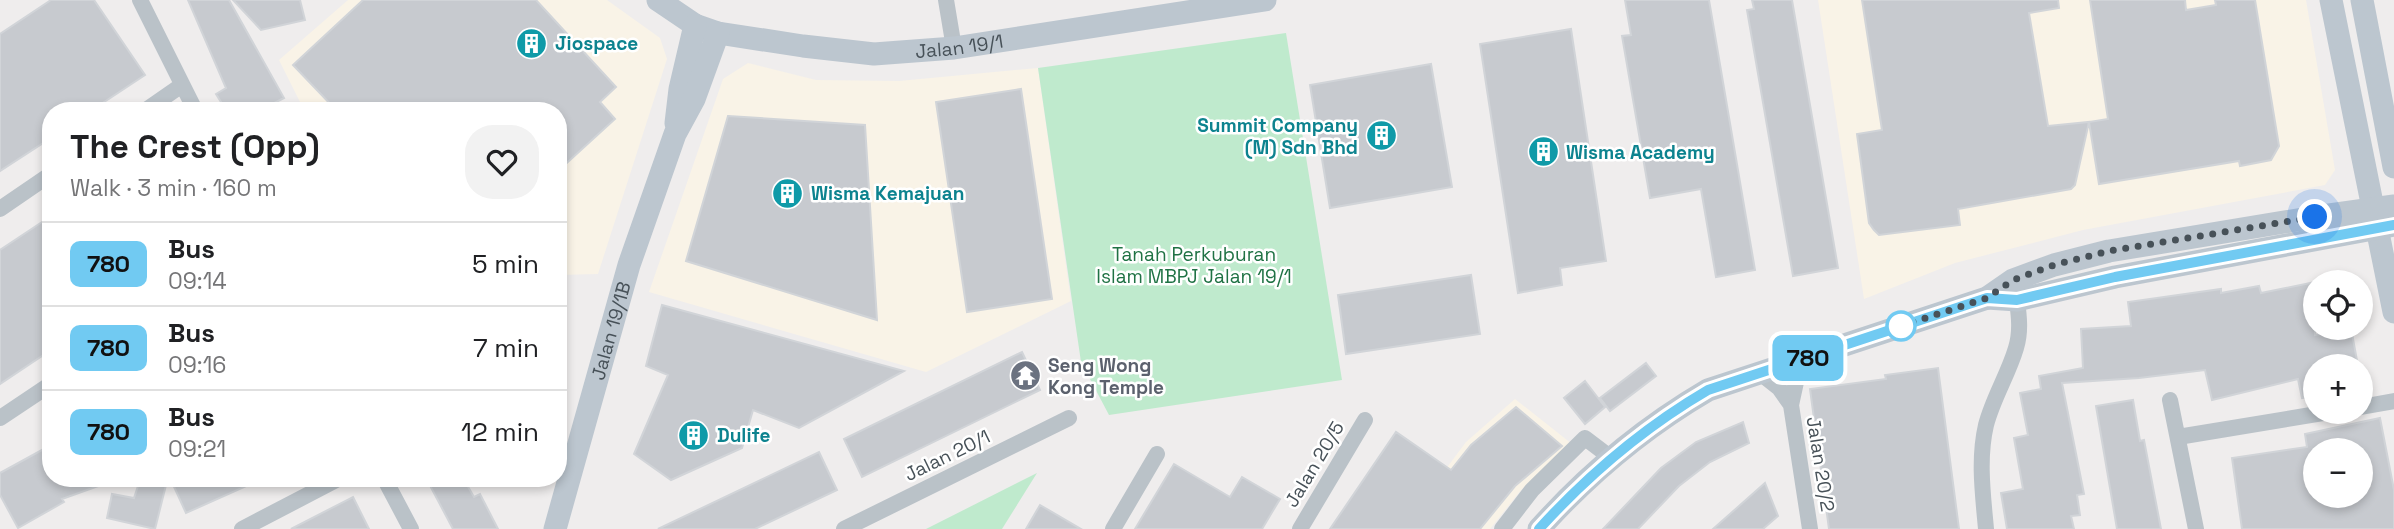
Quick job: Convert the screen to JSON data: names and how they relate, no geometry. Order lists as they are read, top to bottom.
{
  "streets": {
    "street": [
      "Jalan 19/1",
      "Jalan 19/1B",
      "Jalan 20/1",
      "Jalan 20/5",
      "Jalan 20/2"
    ]
  },
  "crossings": [
    ["Jalan 19/1", "Jalan 19/1B"]
  ],
  "parks": ["Tanah Perkuburan Islam MBPJ Jalan 19/1"],
  "places": {
    "building": [
      "Jiospace",
      "Summit Company (M) Sdn Bhd",
      "Wisma Academy",
      "Wisma Kemajuan",
      "Dulife"
    ],
    "temple": ["Seng Wong Kong Temple"]
  },
  "lines": ["bus line 780"],
  "page": {
    "on_map": "780",
    "heading": ["The Crest (Opp)", "Walk · 3 min · 160 m"],
    "list": [
      {
        "mark": "780",
        "name": "Bus",
        "note": "09:14",
        "value": "5 min"
      },
      {
        "mark": "780",
        "name": "Bus",
        "note": "09:16",
        "value": "7 min"
      },
      {
        "mark": "780",
        "name": "Bus",
        "note": "09:21",
        "value": "12 min"
      }
    ],
    "map_buttons": ["+", "−"]
  }
}
